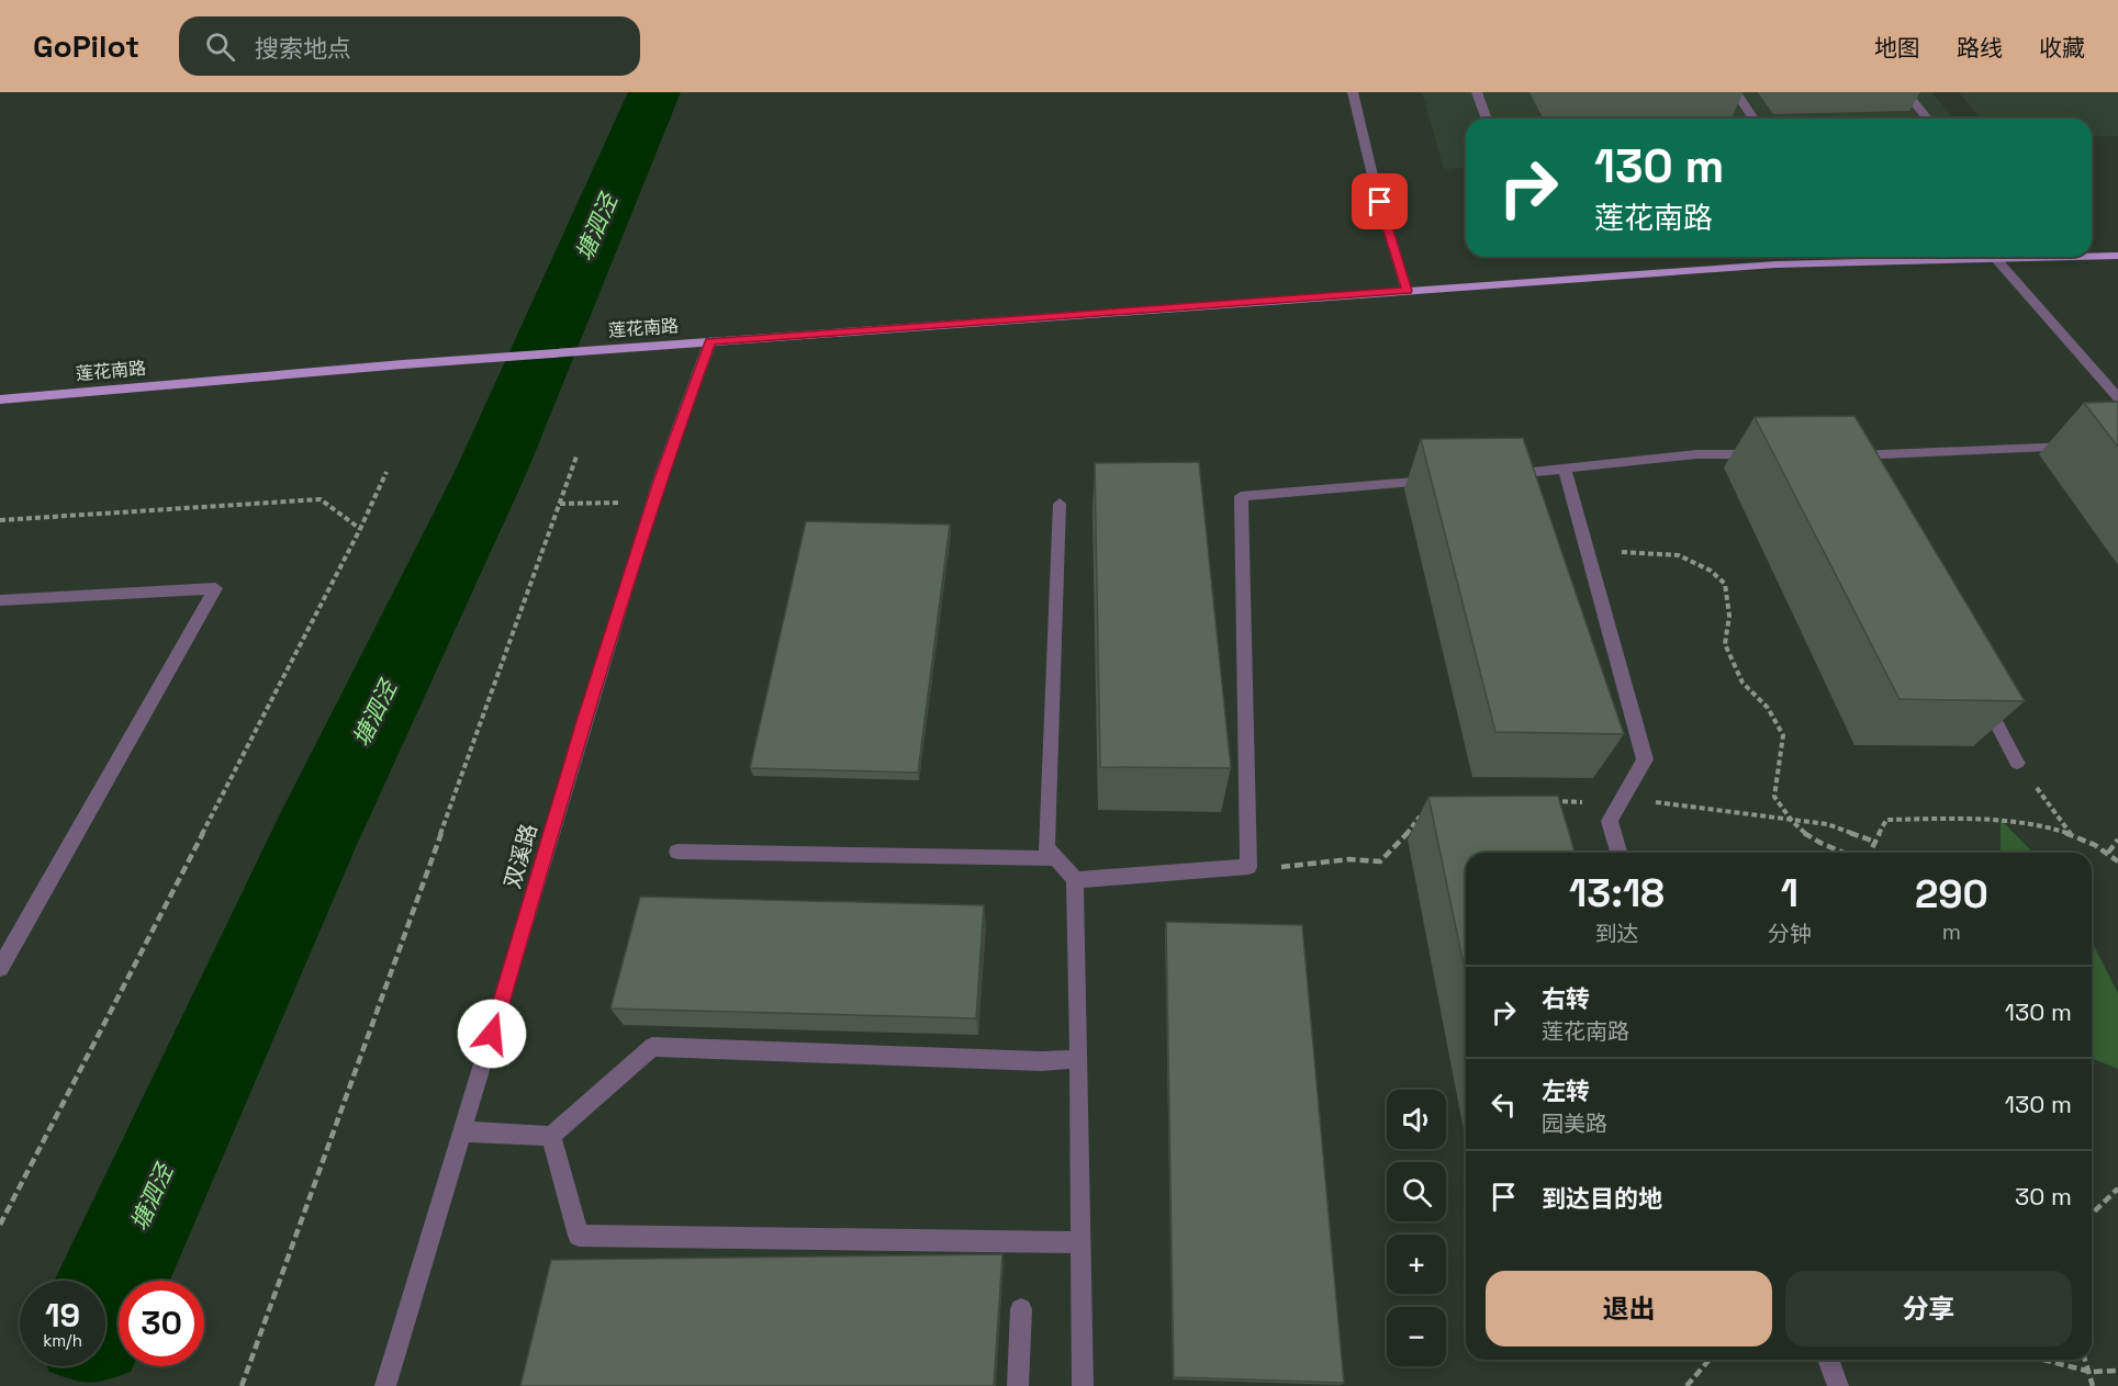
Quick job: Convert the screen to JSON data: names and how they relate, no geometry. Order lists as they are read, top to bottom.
{
  "streets": {
    "main road": ["莲花南路"],
    "street": ["双溪路"]
  },
  "crossings": [
    ["莲花南路", "双溪路"]
  ],
  "water": ["塘泗泾"],
  "page": {
    "header": "GoPilot",
    "search": "搜索地点",
    "nav": ["地图", "路线", "收藏"],
    "turn": ["130 m", "莲花南路"],
    "eta": [
      "13:18",
      "到达",
      "1",
      "分钟",
      "290",
      "m"
    ],
    "list": [
      {
        "name": "右转",
        "note": "莲花南路",
        "value": "130 m"
      },
      {
        "name": "左转",
        "note": "园美路",
        "value": "130 m"
      },
      {
        "name": "到达目的地",
        "value": "30 m"
      }
    ],
    "map_buttons": ["+", "−"],
    "buttons": ["退出", "分享"],
    "speed": "19 km/h",
    "limit": "30"
  }
}
